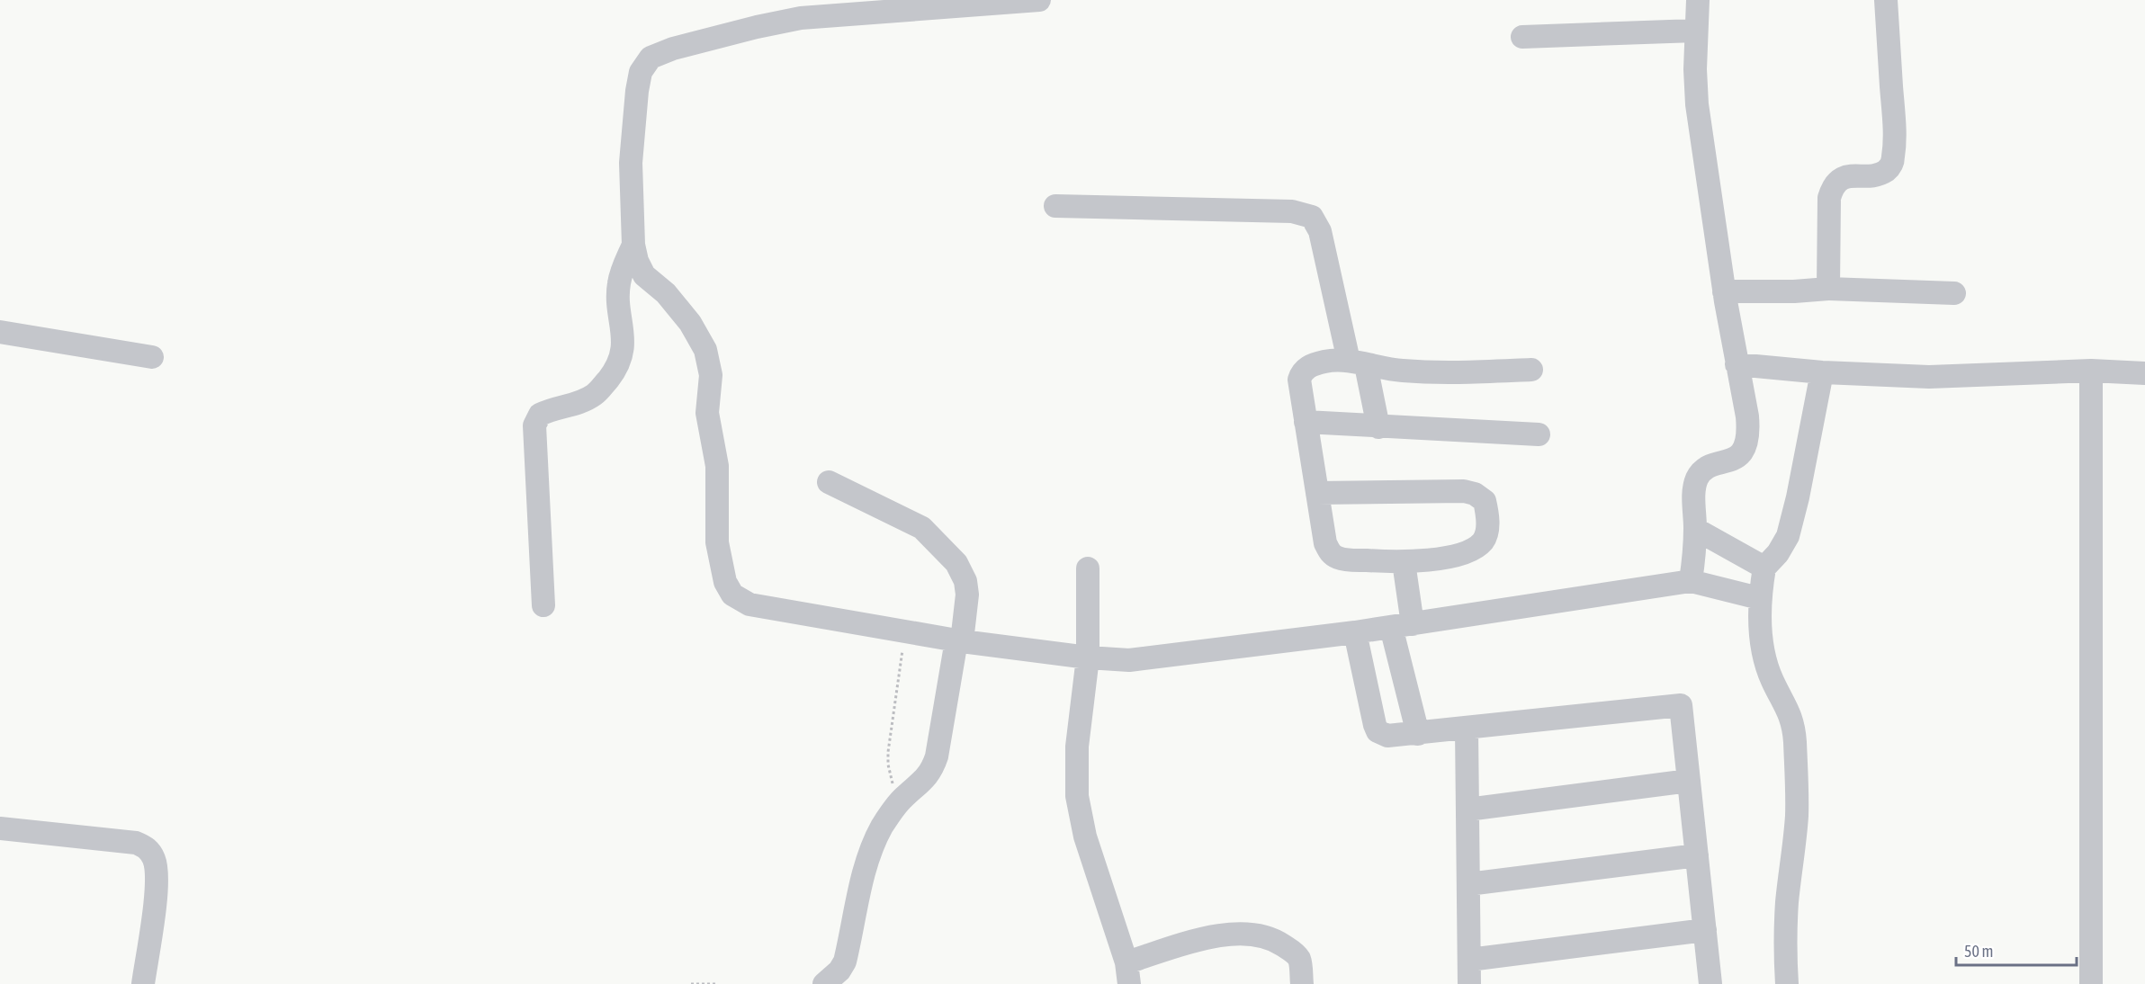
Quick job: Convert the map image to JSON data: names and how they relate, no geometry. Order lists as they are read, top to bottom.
{
  "scale_bar": "50 m"
}
